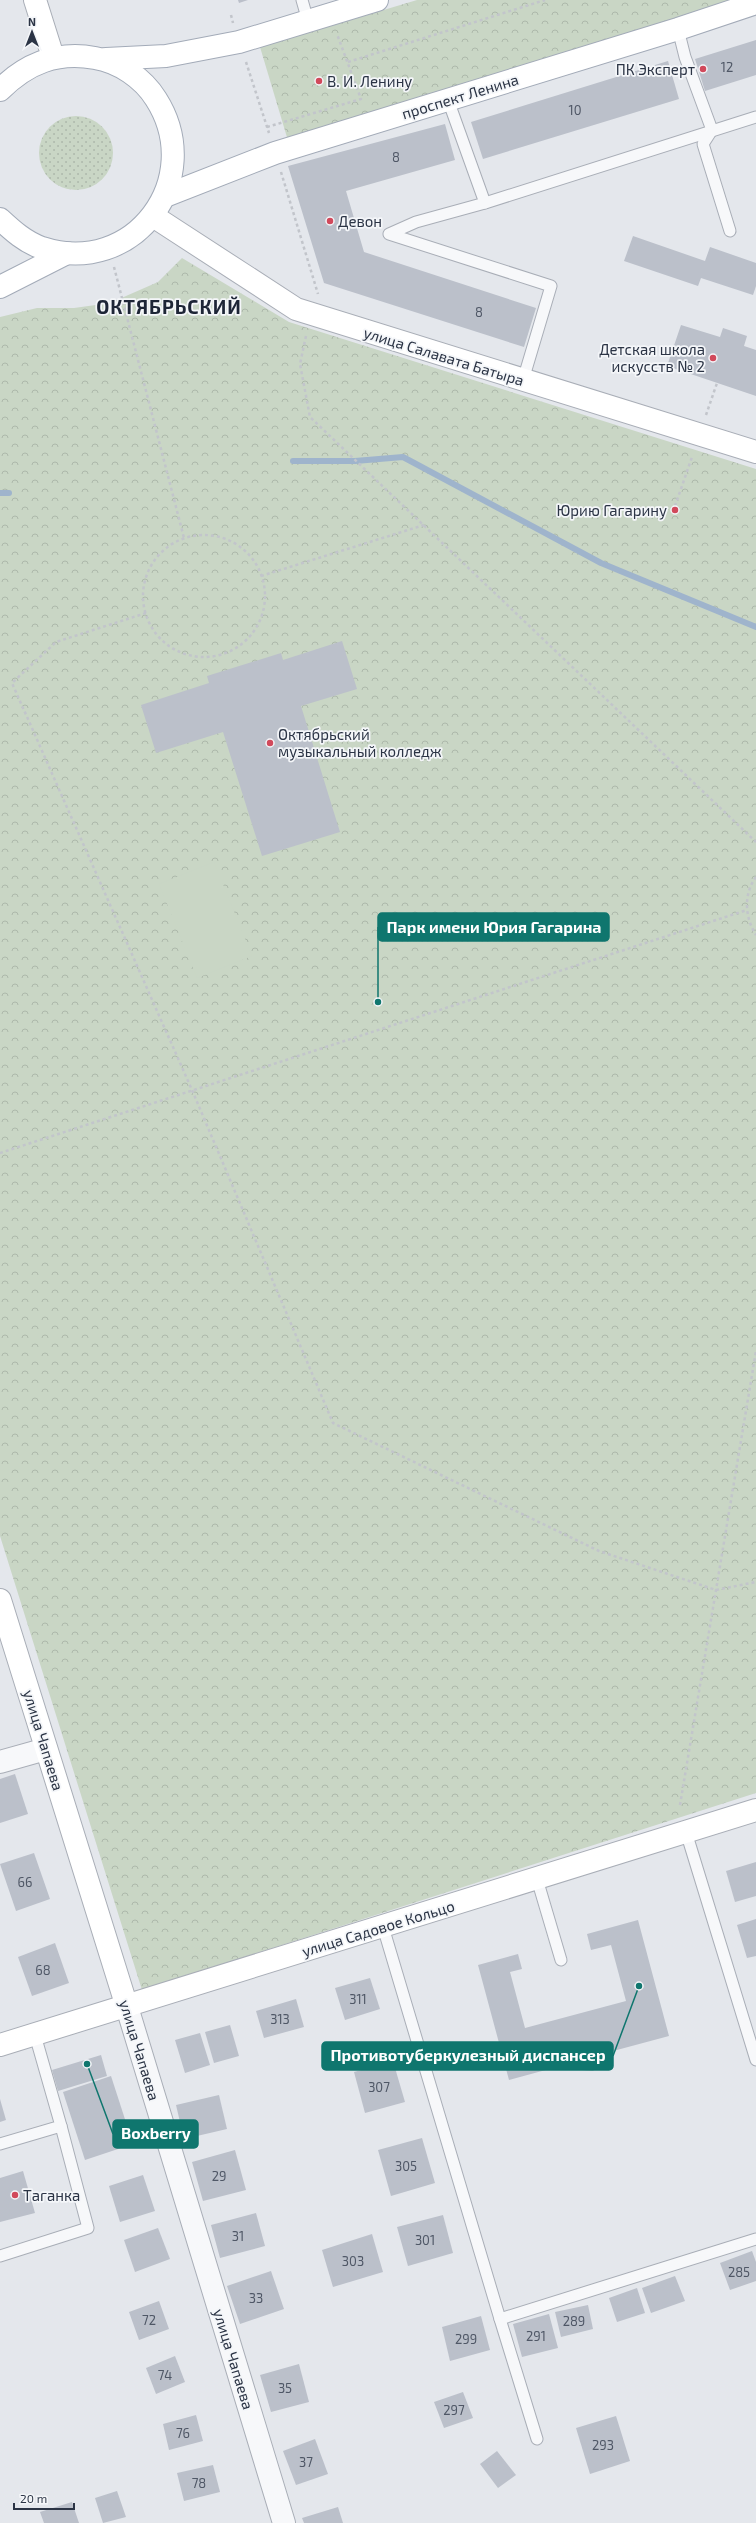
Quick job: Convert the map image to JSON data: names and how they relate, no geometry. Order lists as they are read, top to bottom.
{
  "streets": {
    "main road": [
      "проспект Ленина",
      "улица Салавата Батыра",
      "улица Чапаева",
      "улица Садовое Кольцо"
    ]
  },
  "crossings": [
    ["улица Чапаева", "улица Садовое Кольцо"]
  ],
  "districts": ["ОКТЯБРЬСКИЙ"],
  "places": [
    "ПК Эксперт",
    "В. И. Ленину",
    "Девон",
    "Детская школа искусств № 2",
    "Юрию Гагарину",
    "Октябрьский музыкальный колледж",
    "Парк имени Юрия Гагарина",
    "Противотуберкулезный диспансер",
    "Boxberry",
    "Таганка"
  ],
  "house_numbers": [
    "12",
    "10",
    "8",
    "8",
    "66",
    "68",
    "311",
    "313",
    "307",
    "305",
    "29",
    "31",
    "301",
    "303",
    "285",
    "33",
    "72",
    "289",
    "291",
    "299",
    "74",
    "35",
    "297",
    "76",
    "293",
    "37",
    "78"
  ],
  "scale_bar": "20 m",
  "north": "top"
}
